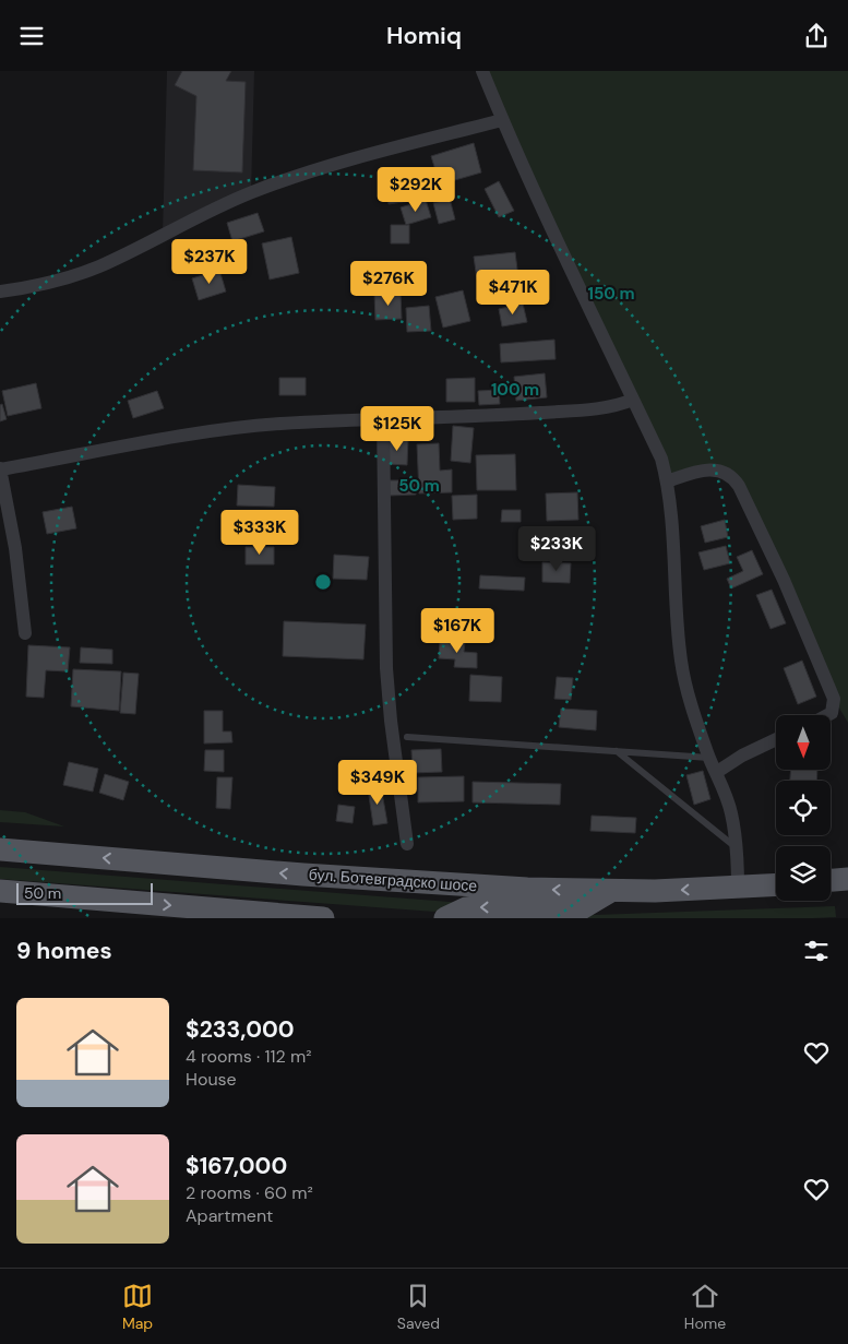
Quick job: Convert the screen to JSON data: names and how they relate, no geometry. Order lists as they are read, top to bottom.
{
  "streets": {
    "main road": ["бул. Ботевградско шосе"]
  },
  "scale_bar": "50 m",
  "north": "bottom",
  "page": {
    "header": "Homiq",
    "price": [
      "$292K",
      "$237K",
      "$276K",
      "$471K",
      "$125K",
      "$333K",
      "$233K",
      "$167K",
      "$349K"
    ],
    "scale": "50 m",
    "heading": "9 homes",
    "list": [
      {
        "name": "$233,000",
        "note": "4 rooms · 112 m² · House"
      },
      {
        "name": "$167,000",
        "note": "2 rooms · 60 m² · Apartment"
      }
    ],
    "tabs": ["Map", "Saved", "Home"]
  },
  "rings": ["150 m", "100 m", "50 m"]
}
